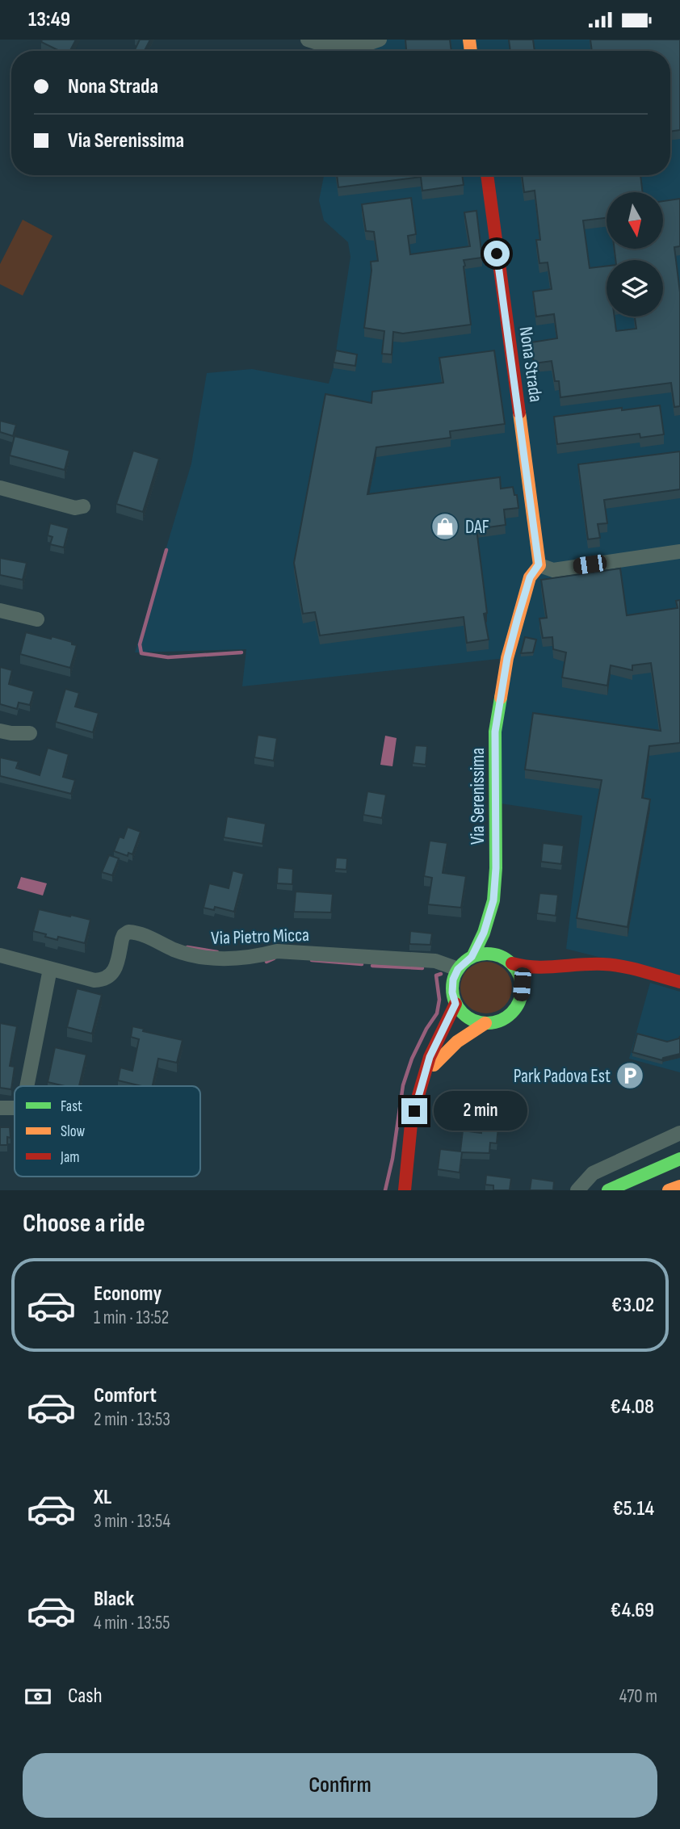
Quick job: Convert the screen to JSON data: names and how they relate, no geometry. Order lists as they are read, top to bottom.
{
  "streets": {
    "main road": ["Nona Strada", "Via Serenissima"],
    "street": ["Via Pietro Micca"]
  },
  "crossings": [
    ["Nona Strada", "Via Serenissima"],
    ["Via Serenissima", "Via Pietro Micca"]
  ],
  "places": {
    "shop": ["DAF"],
    "parking": ["Park Padova Est"]
  },
  "legend": ["Fast", "Slow", "Jam"],
  "north": "bottom",
  "page": {
    "status": "13:49",
    "banner": ["Nona Strada", "Via Serenissima"],
    "bubble": "2 min",
    "heading": "Choose a ride",
    "list": [
      {
        "name": "Economy",
        "note": "1 min · 13:52",
        "value": "€3.02"
      },
      {
        "name": "Comfort",
        "note": "2 min · 13:53",
        "value": "€4.08"
      },
      {
        "name": "XL",
        "note": "3 min · 13:54",
        "value": "€5.14"
      },
      {
        "name": "Black",
        "note": "4 min · 13:55",
        "value": "€4.69"
      }
    ],
    "pay": ["Cash", "470 m"],
    "buttons": "Confirm"
  }
}
